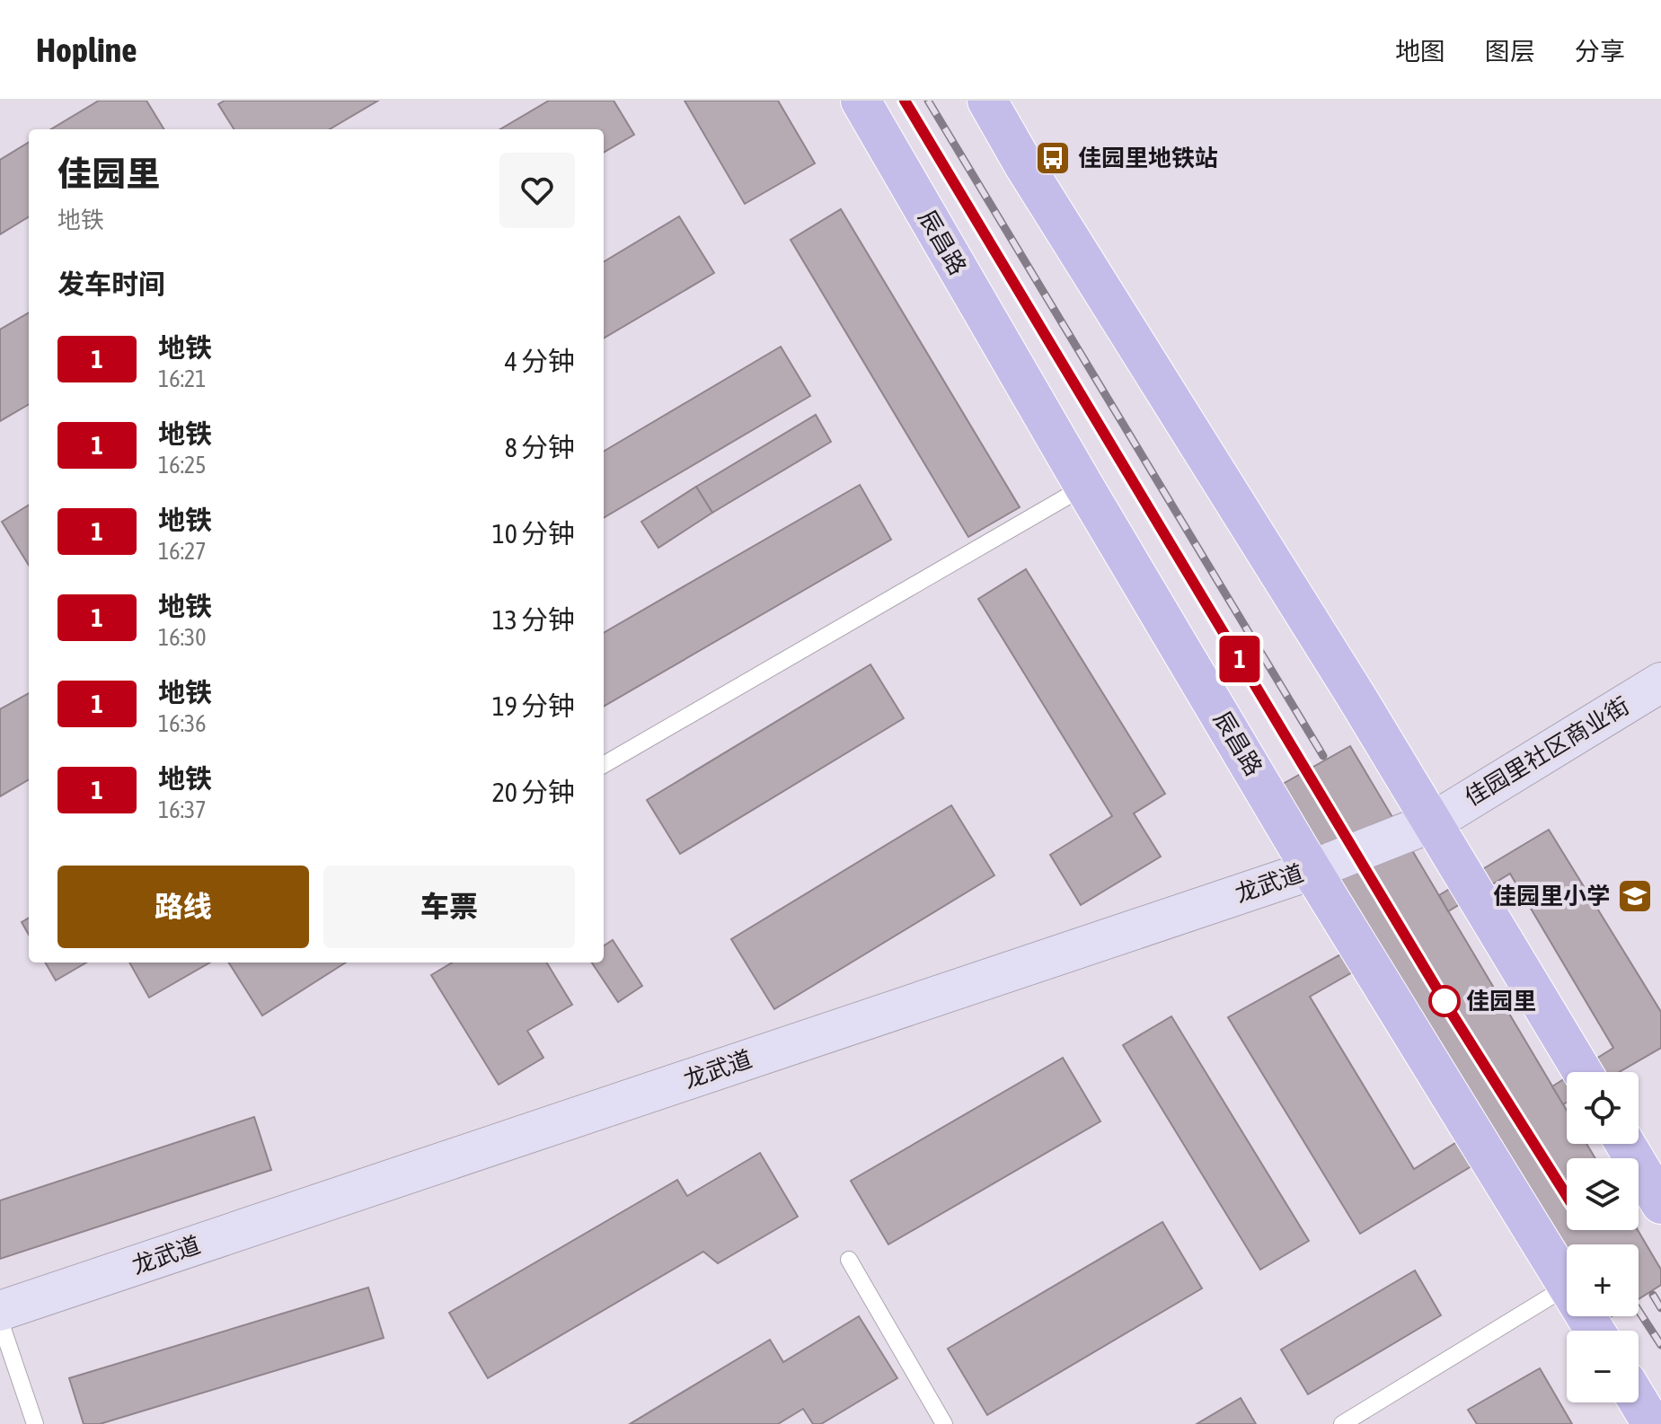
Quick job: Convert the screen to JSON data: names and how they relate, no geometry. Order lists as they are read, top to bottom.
{
  "streets": {
    "main road": ["辰昌路"],
    "street": ["佳园里社区商业街", "龙武道"]
  },
  "crossings": [
    ["辰昌路", "龙武道"],
    ["佳园里社区商业街", "龙武道"]
  ],
  "places": {
    "bus stop": ["佳园里地铁站"],
    "school or university": ["佳园里小学"],
    "other": ["佳园里"]
  },
  "lines": ["metro line 1"],
  "page": {
    "header": "Hopline",
    "nav": ["地图", "图层", "分享"],
    "on_map": "1",
    "heading": [
      ["佳园里", "地铁"],
      "发车时间"
    ],
    "list": [
      {
        "mark": "1",
        "name": "地铁",
        "note": "16:21",
        "value": "4 分钟"
      },
      {
        "mark": "1",
        "name": "地铁",
        "note": "16:25",
        "value": "8 分钟"
      },
      {
        "mark": "1",
        "name": "地铁",
        "note": "16:27",
        "value": "10 分钟"
      },
      {
        "mark": "1",
        "name": "地铁",
        "note": "16:30",
        "value": "13 分钟"
      },
      {
        "mark": "1",
        "name": "地铁",
        "note": "16:36",
        "value": "19 分钟"
      },
      {
        "mark": "1",
        "name": "地铁",
        "note": "16:37",
        "value": "20 分钟"
      }
    ],
    "buttons": ["路线", "车票"],
    "map_buttons": ["+", "−"]
  }
}
